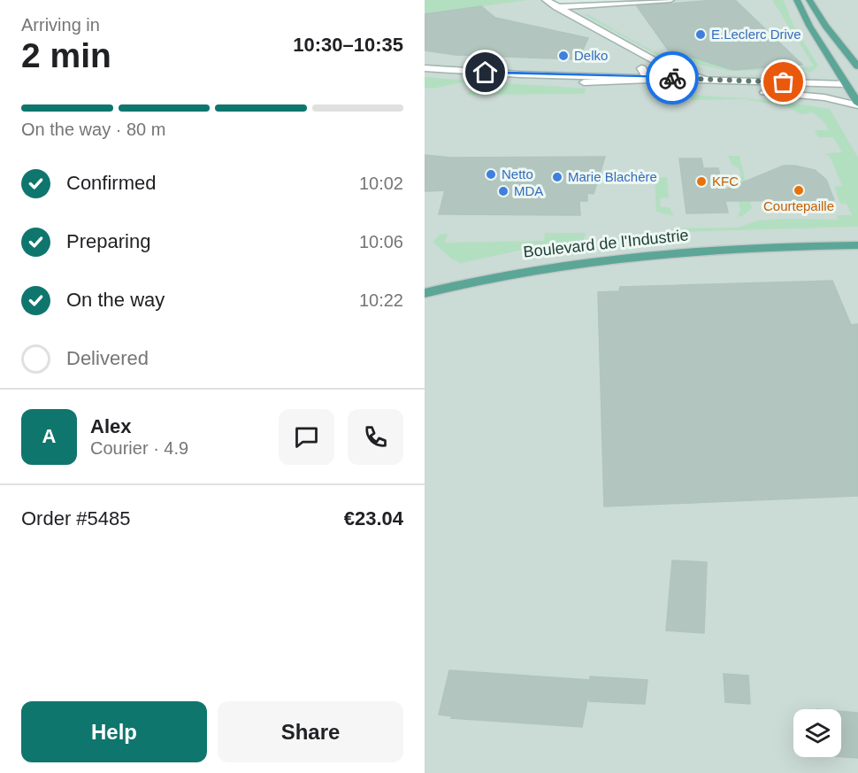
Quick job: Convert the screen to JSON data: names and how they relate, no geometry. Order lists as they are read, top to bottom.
{
  "streets": {
    "main road": ["Boulevard de l'Industrie"]
  },
  "places": [
    "E.Leclerc Drive",
    "Delko",
    "Netto",
    "Marie Blachère",
    "KFC",
    "Courtepaille",
    "MDA"
  ],
  "page": {
    "heading": ["2 min", "Arriving in", "10:30–10:35"],
    "panel": [
      "Alex",
      "Courier · 4.9",
      "Order #5485",
      "€23.04"
    ],
    "bar": "On the way · 80 m",
    "list": [
      ["Confirmed", "10:02"],
      ["Preparing", "10:06"],
      ["On the way", "10:22"],
      "Delivered"
    ],
    "round": "A",
    "buttons": ["Help", "Share"]
  }
}
